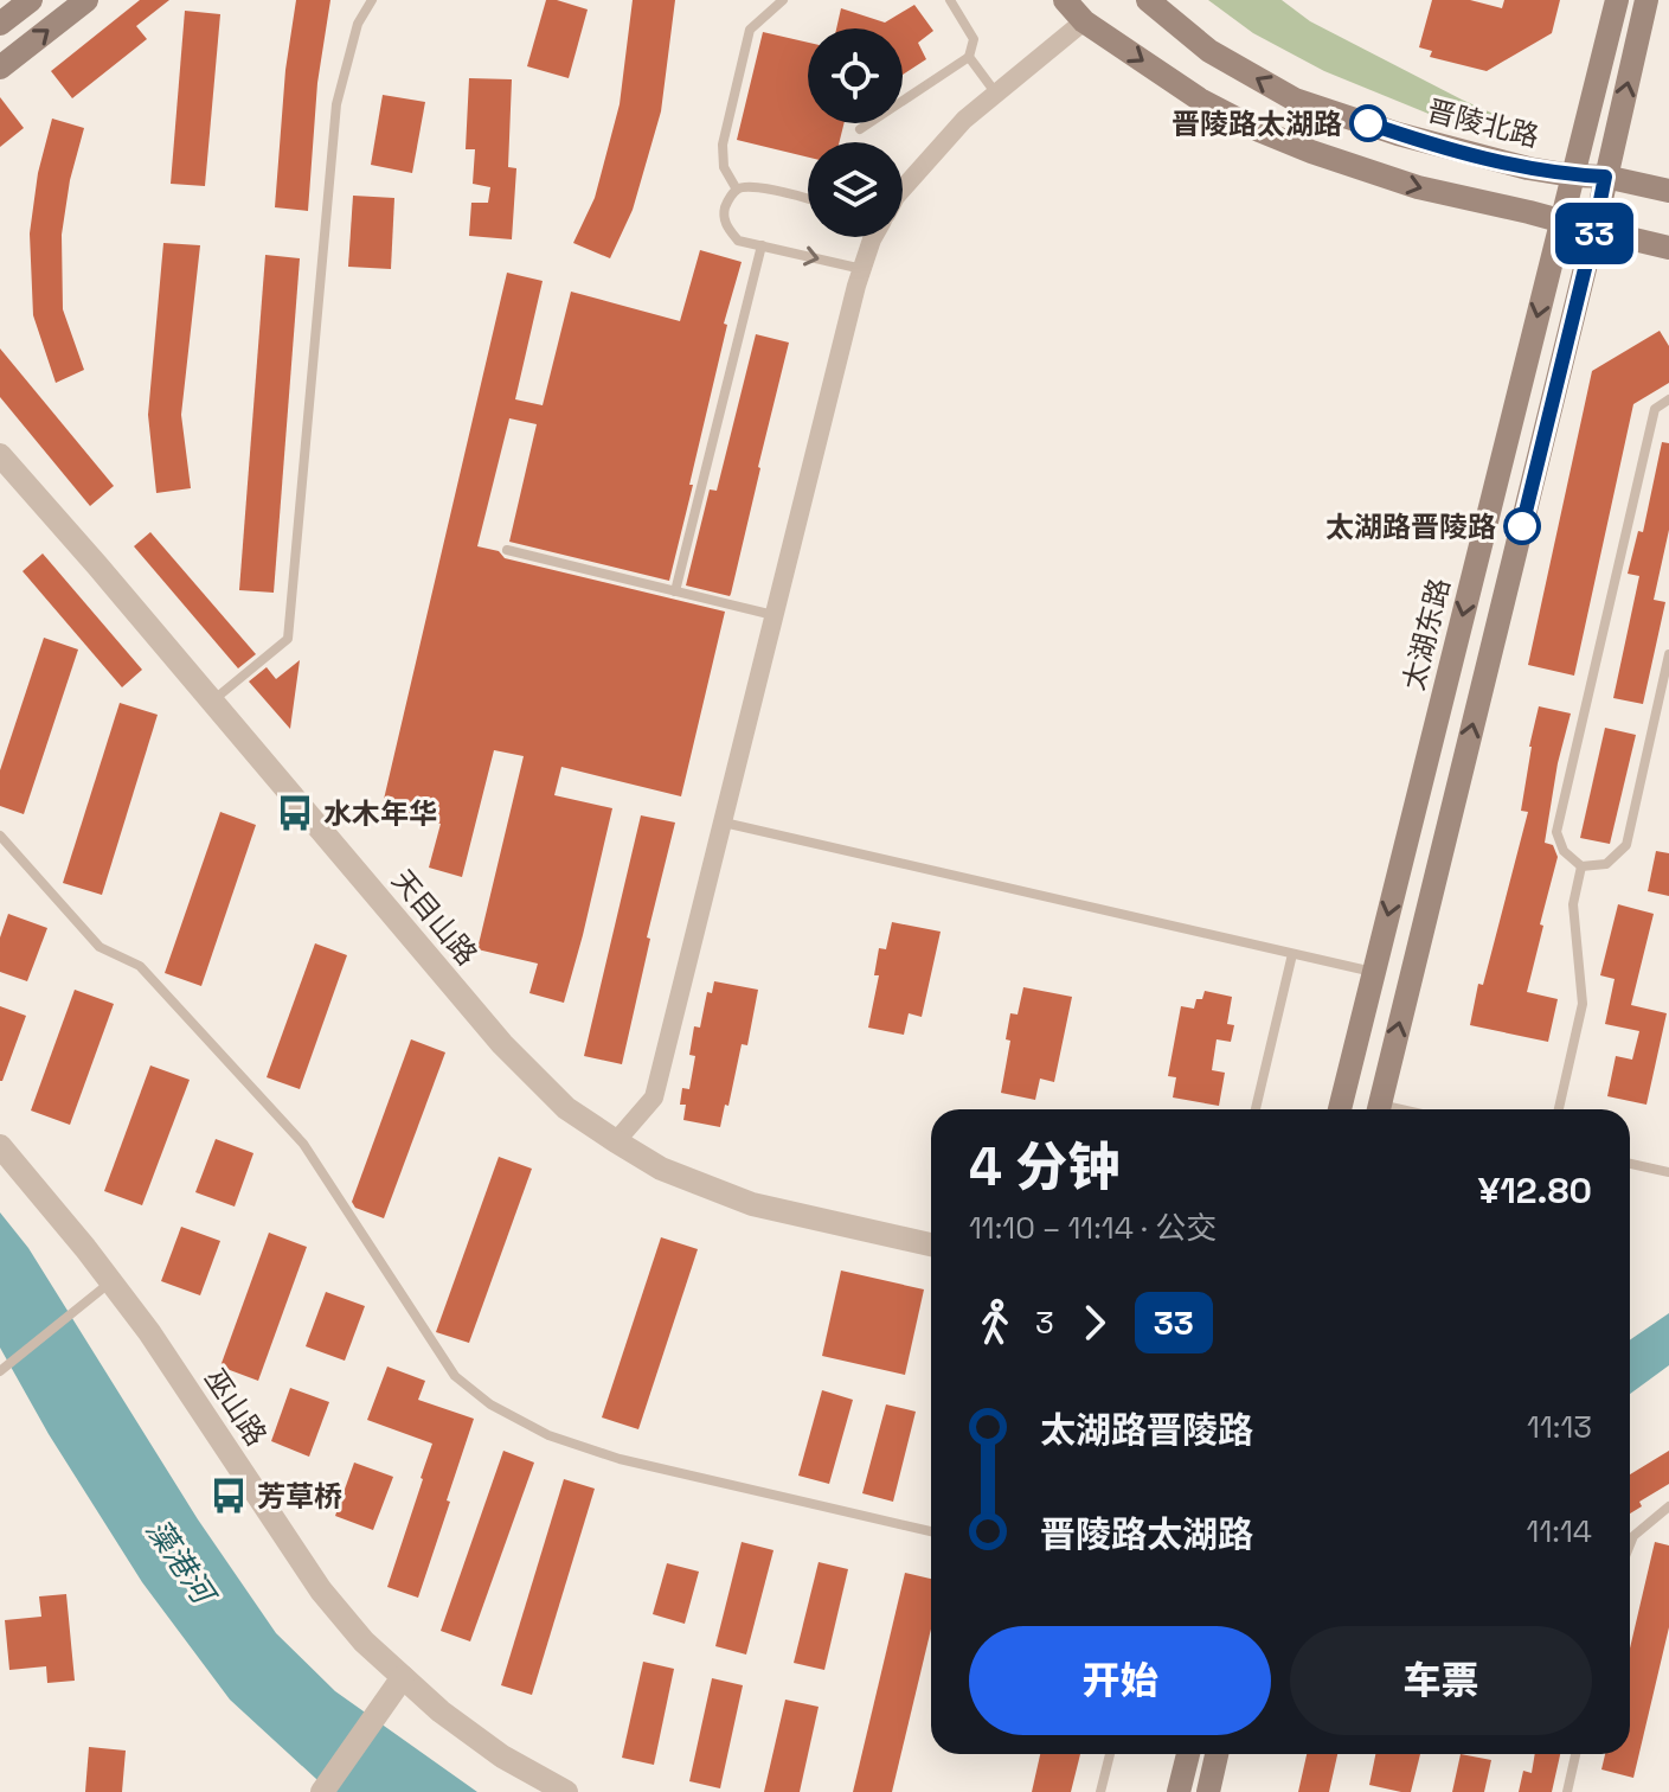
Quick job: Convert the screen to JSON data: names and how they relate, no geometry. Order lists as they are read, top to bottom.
{
  "streets": {
    "main road": ["晋陵北路", "太湖东路"],
    "street": ["天目山路", "巫山路"]
  },
  "crossings": [
    ["晋陵北路", "太湖东路"]
  ],
  "water": ["藻港河"],
  "places": {
    "other": ["晋陵路太湖路", "太湖路晋陵路"],
    "bus stop": ["水木年华", "芳草桥"]
  },
  "lines": ["bus line 33"],
  "page": {
    "on_map": "33",
    "heading": ["4 分钟", "11:10 – 11:14 · 公交", "¥12.80"],
    "legs": ["3", "33"],
    "list": [
      {
        "name": "太湖路晋陵路",
        "value": "11:13"
      },
      {
        "name": "晋陵路太湖路",
        "value": "11:14"
      }
    ],
    "buttons": ["开始", "车票"]
  }
}
